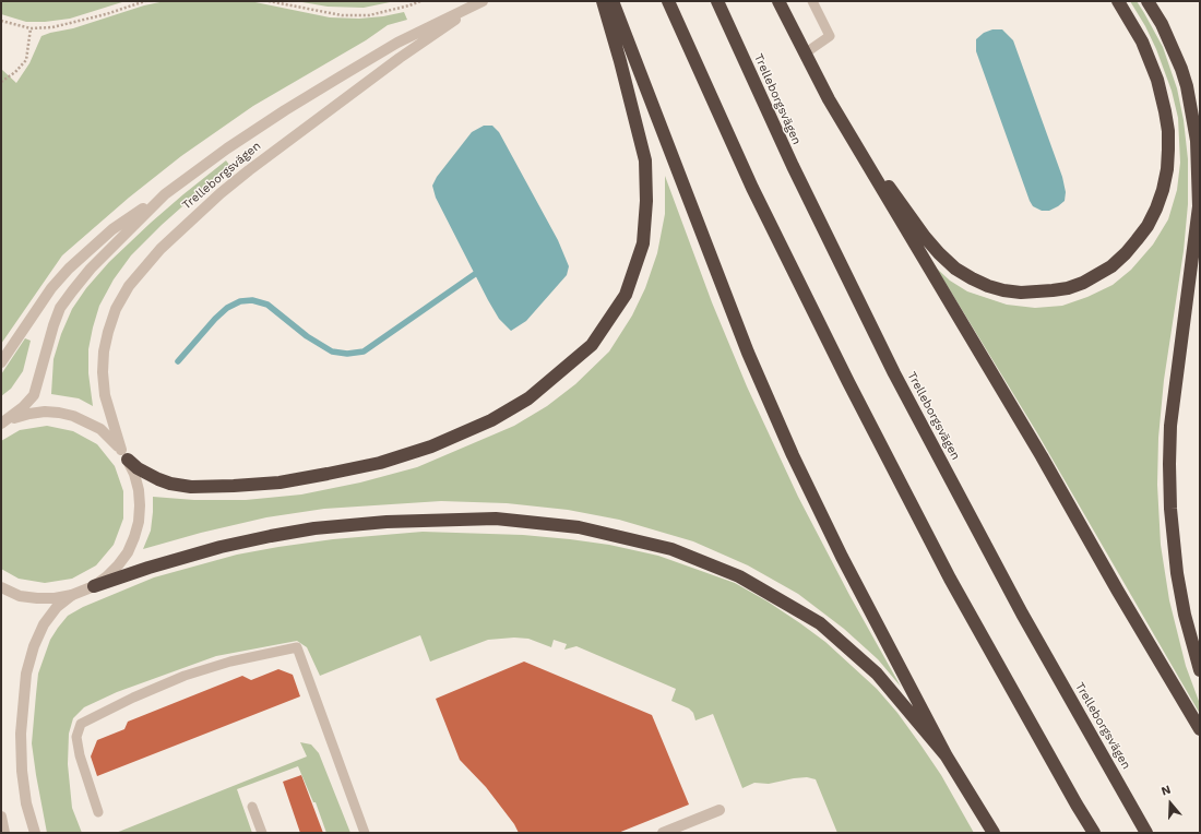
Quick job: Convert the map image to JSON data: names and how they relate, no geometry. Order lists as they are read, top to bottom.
{
  "streets": {
    "highway": ["Trelleborgsvägen"]
  },
  "north": "top"
}
